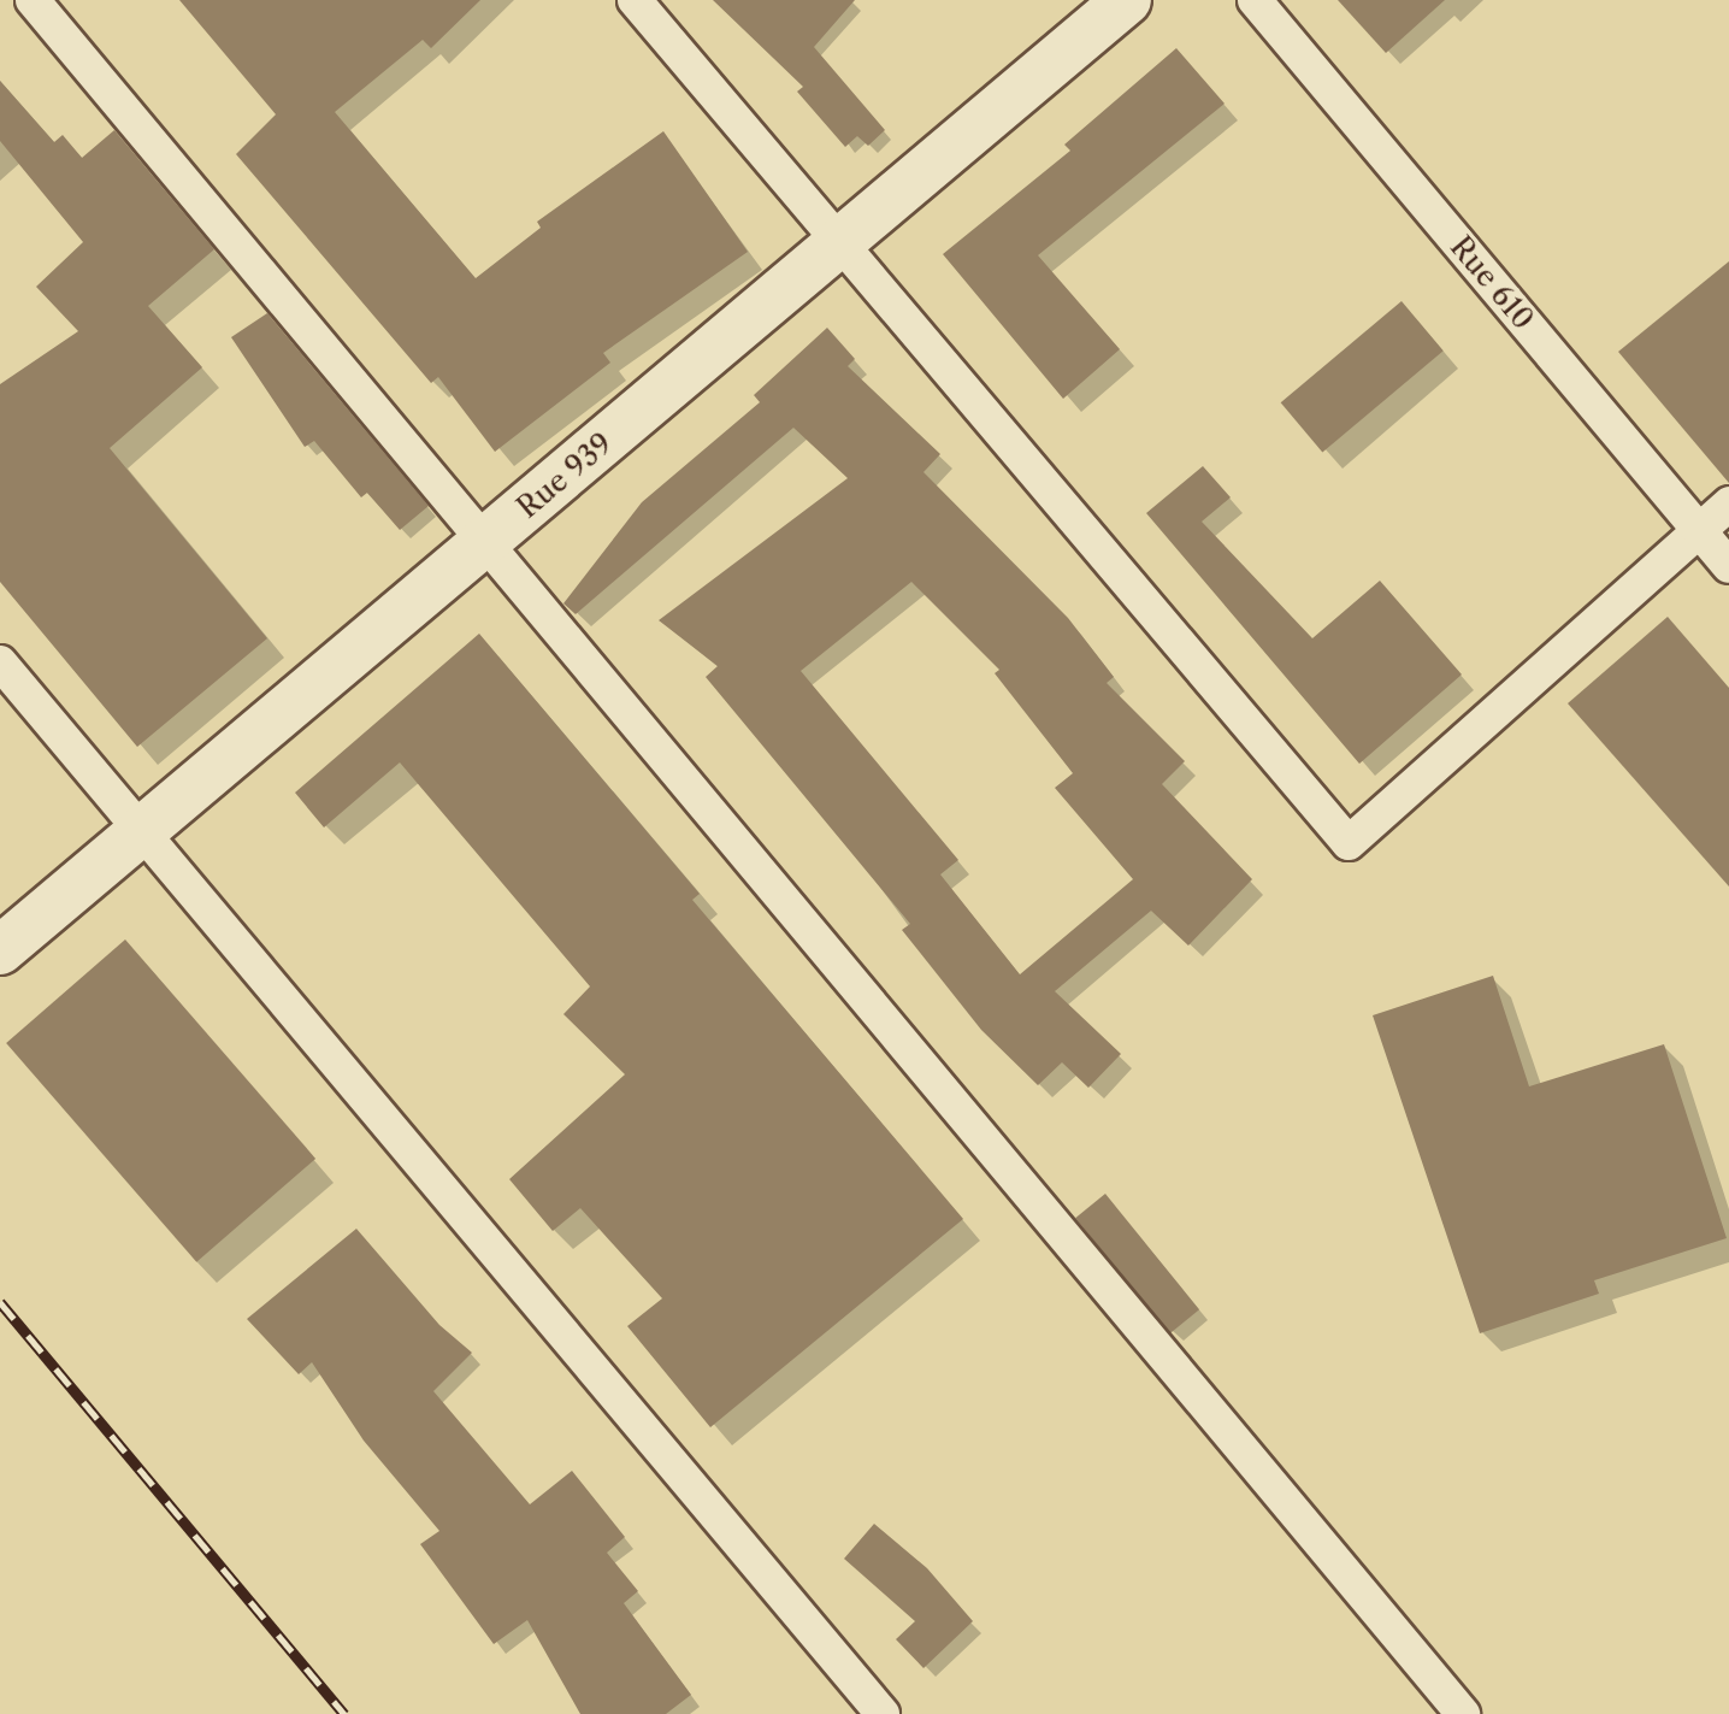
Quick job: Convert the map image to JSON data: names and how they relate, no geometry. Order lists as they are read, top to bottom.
{
  "streets": {
    "main road": ["Rue 939"],
    "street": ["Rue 610"]
  }
}
